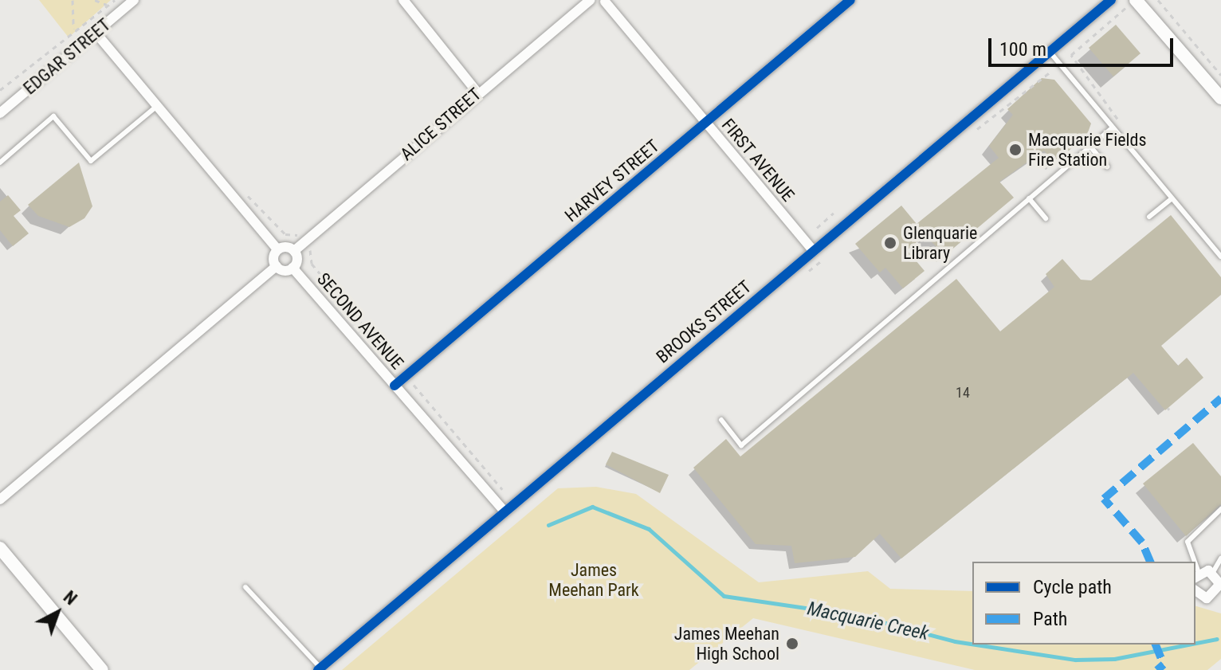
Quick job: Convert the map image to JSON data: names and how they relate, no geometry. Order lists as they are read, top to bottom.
{
  "streets": {
    "street": [
      "EDGAR STREET",
      "ALICE STREET",
      "FIRST AVENUE",
      "HARVEY STREET",
      "SECOND AVENUE",
      "BROOKS STREET"
    ]
  },
  "crossings": [
    ["FIRST AVENUE", "HARVEY STREET"],
    ["FIRST AVENUE", "BROOKS STREET"],
    ["HARVEY STREET", "SECOND AVENUE"],
    ["SECOND AVENUE", "BROOKS STREET"]
  ],
  "water": ["Macquarie Creek"],
  "parks": ["James Meehan Park"],
  "places": ["Macquarie Fields Fire Station", "Glenquarie Library", "James Meehan High School"],
  "house_numbers": ["14"],
  "legend": ["Cycle path", "Path"],
  "scale_bar": "100 m",
  "north": "top right"
}
